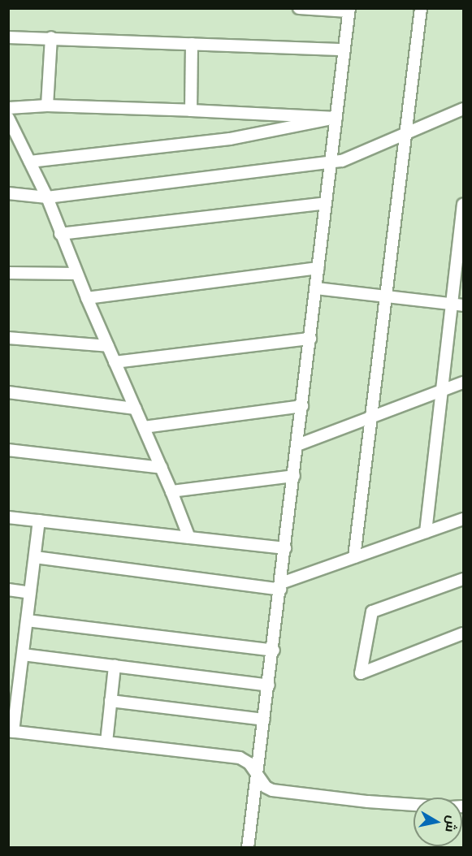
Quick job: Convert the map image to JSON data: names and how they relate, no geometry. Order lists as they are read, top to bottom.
{
  "north": "right"
}
